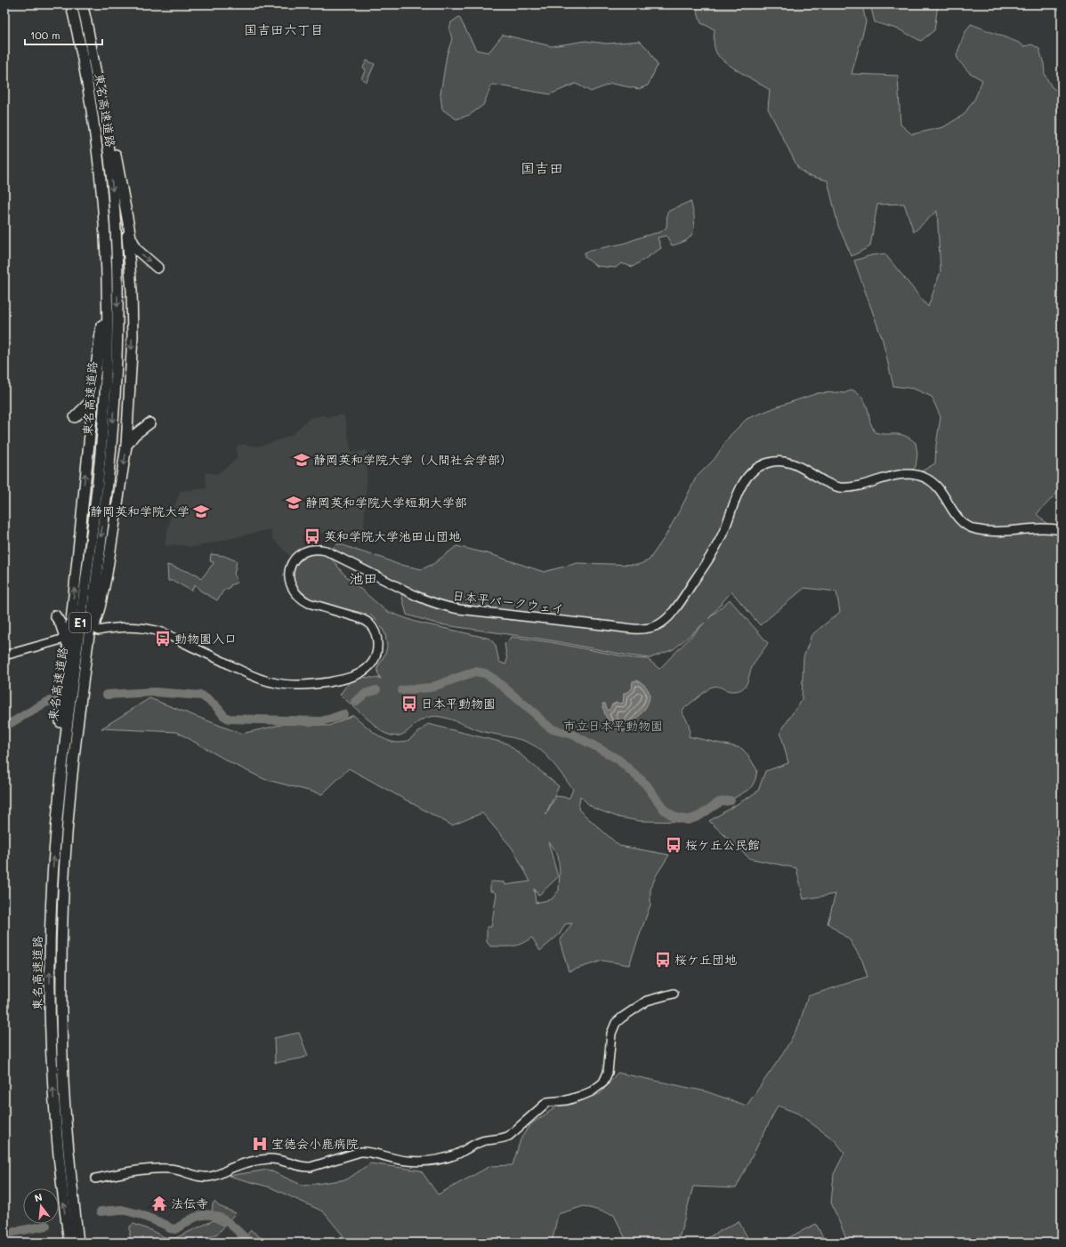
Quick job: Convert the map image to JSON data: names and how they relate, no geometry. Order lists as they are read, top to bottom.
{
  "streets": {
    "highway": ["東名高速道路", "E1"],
    "street": ["日本平パークウェイ"]
  },
  "districts": ["国吉田六丁目", "国吉田", "池田"],
  "parks": ["市立日本平動物園"],
  "places": {
    "school or university": ["静岡英和学院大学（人間社会学部）", "静岡英和学院大学短期大学部", "静岡英和学院大学"],
    "bus stop": [
      "英和学院大学池田山団地",
      "動物園入口",
      "日本平動物園",
      "桜ケ丘公民館",
      "桜ケ丘団地"
    ],
    "hospital": ["宝徳会小鹿病院"],
    "temple": ["法伝寺"]
  },
  "scale_bar": "100 m",
  "north": "top"
}
